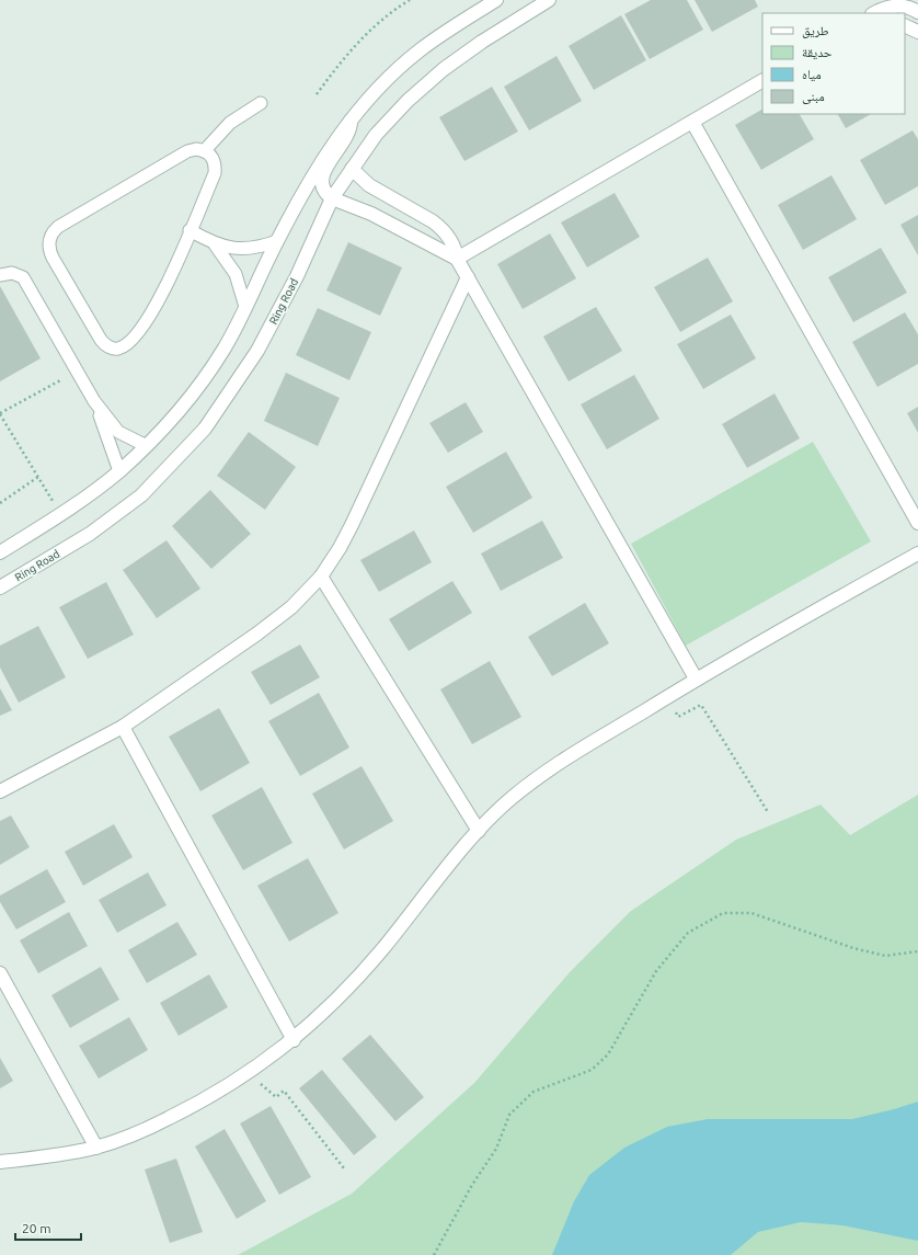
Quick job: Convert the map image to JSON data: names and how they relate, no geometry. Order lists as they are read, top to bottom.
{
  "streets": {
    "street": ["Ring Road"]
  },
  "legend": [
    "طريق",
    "حديقة",
    "مياه",
    "مبنى"
  ],
  "scale_bar": "20 m"
}
